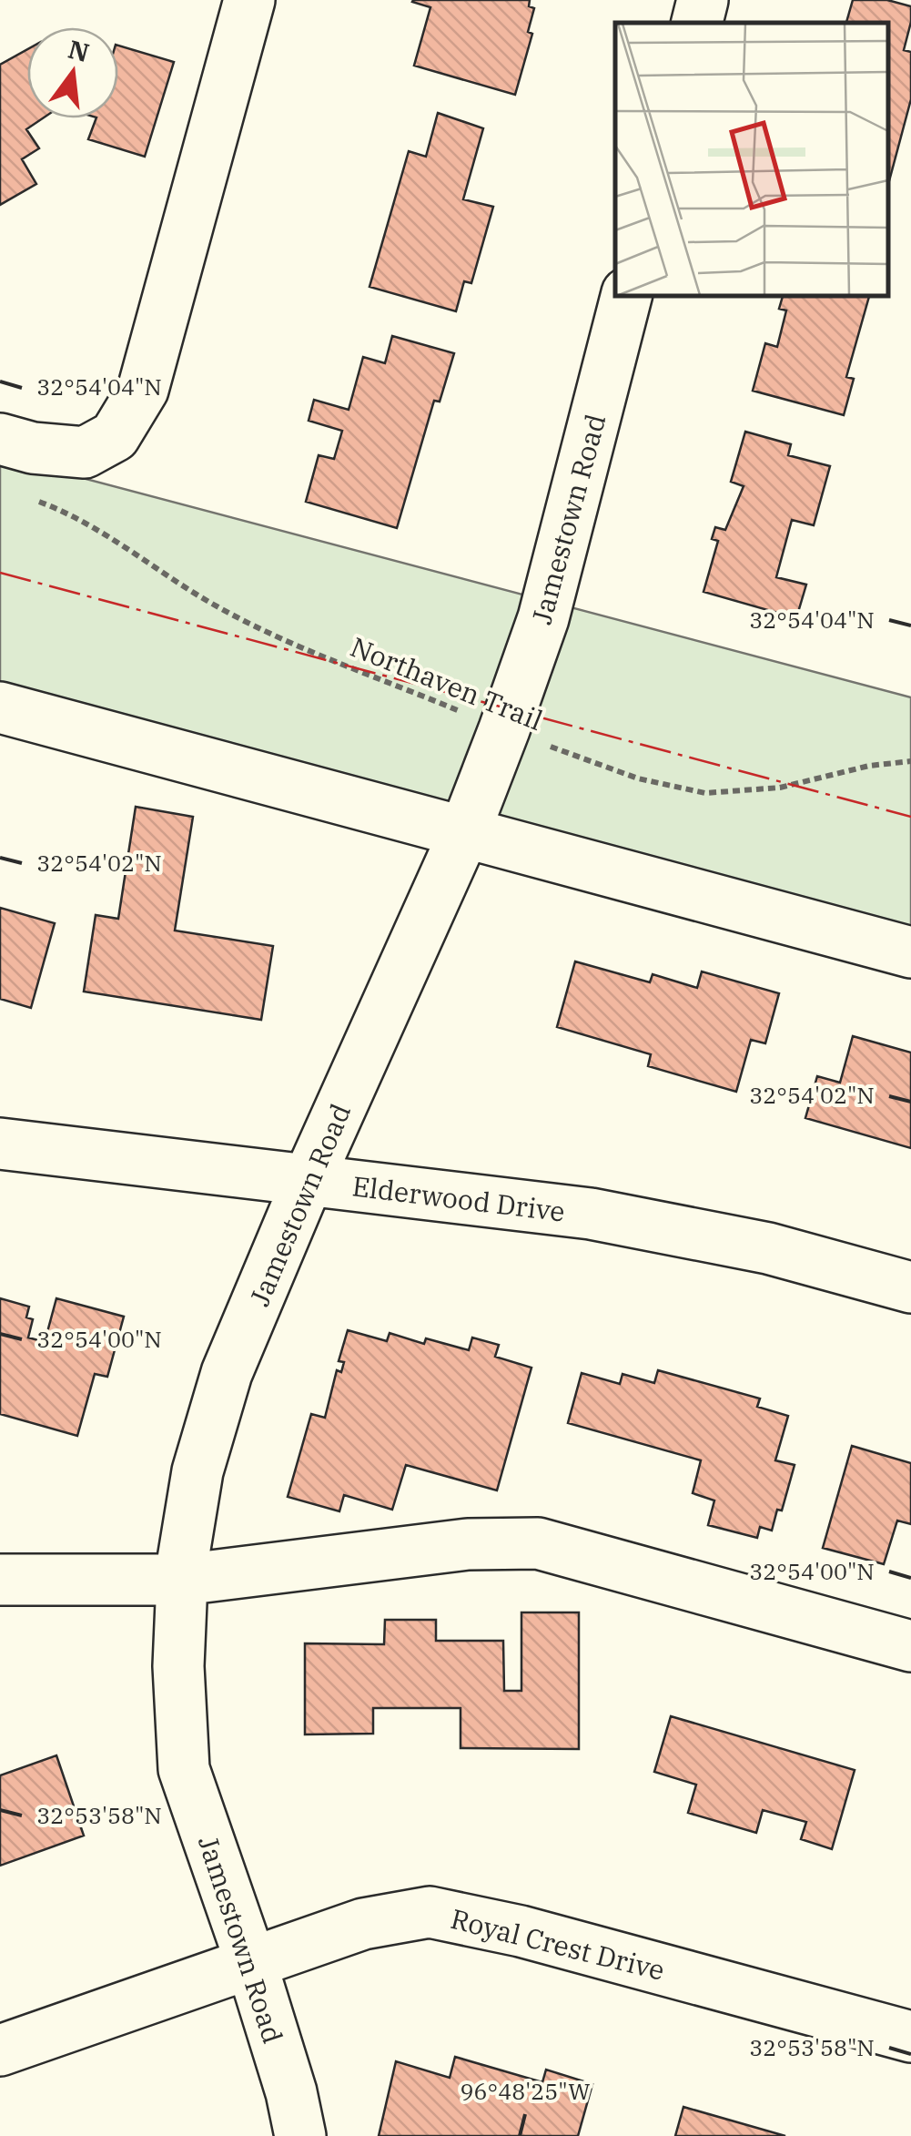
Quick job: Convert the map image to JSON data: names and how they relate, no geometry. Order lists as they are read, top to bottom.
{
  "streets": {
    "street": ["Jamestown Road", "Elderwood Drive", "Royal Crest Drive"],
    "path": ["Northaven Trail"]
  },
  "crossings": [
    ["Jamestown Road", "Northaven Trail"],
    ["Jamestown Road", "Elderwood Drive"],
    ["Jamestown Road", "Royal Crest Drive"]
  ],
  "north": "top",
  "coordinates": [
    "32°54'04\"N",
    "32°54'02\"N",
    "32°54'00\"N",
    "32°53'58\"N",
    "96°48'25\"W"
  ]
}
